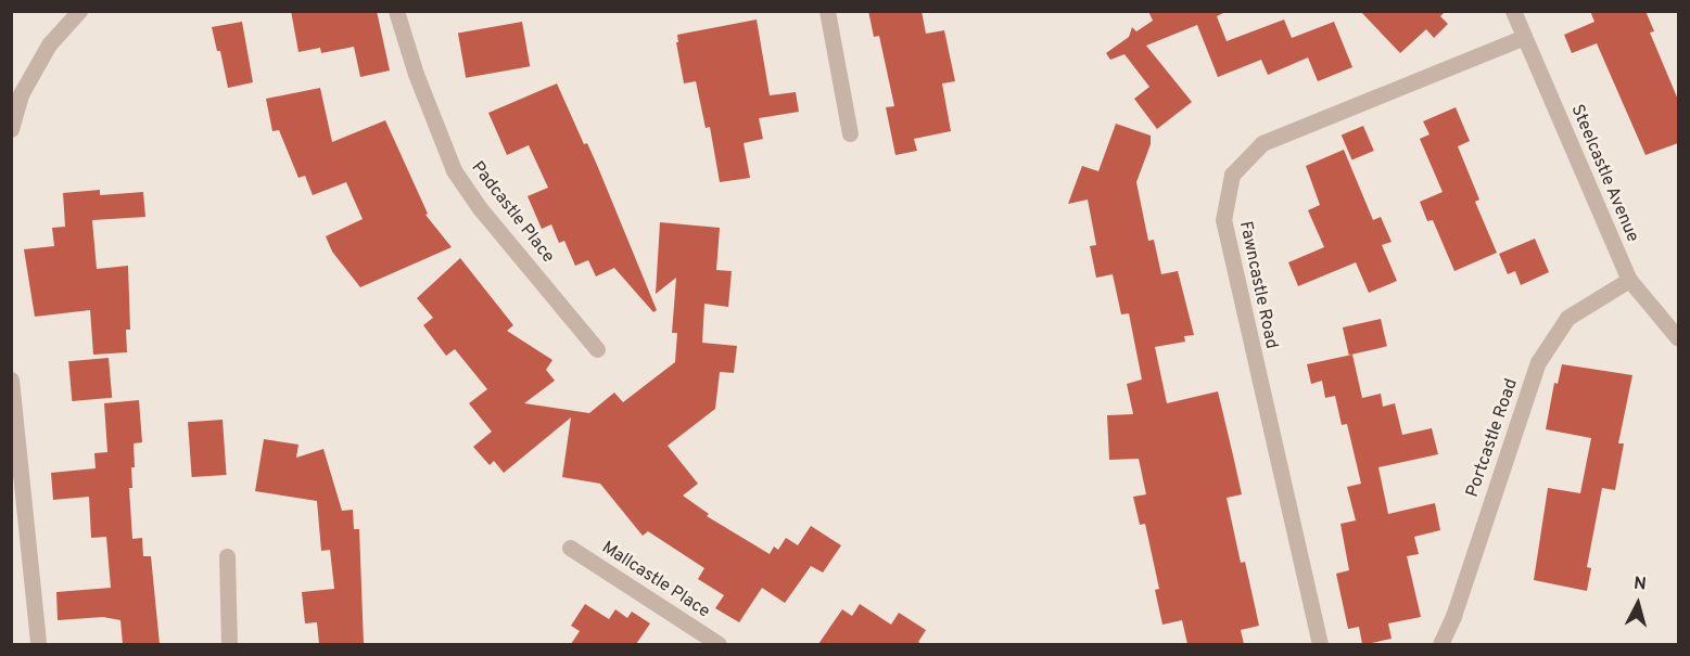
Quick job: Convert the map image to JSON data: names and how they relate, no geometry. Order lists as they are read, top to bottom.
{
  "streets": {
    "street": [
      "Steelcastle Avenue",
      "Padcastle Place",
      "Fawncastle Road",
      "Portcastle Road",
      "Mallcastle Place"
    ]
  },
  "crossings": [
    ["Steelcastle Avenue", "Fawncastle Road"],
    ["Steelcastle Avenue", "Portcastle Road"]
  ],
  "north": "top"
}
